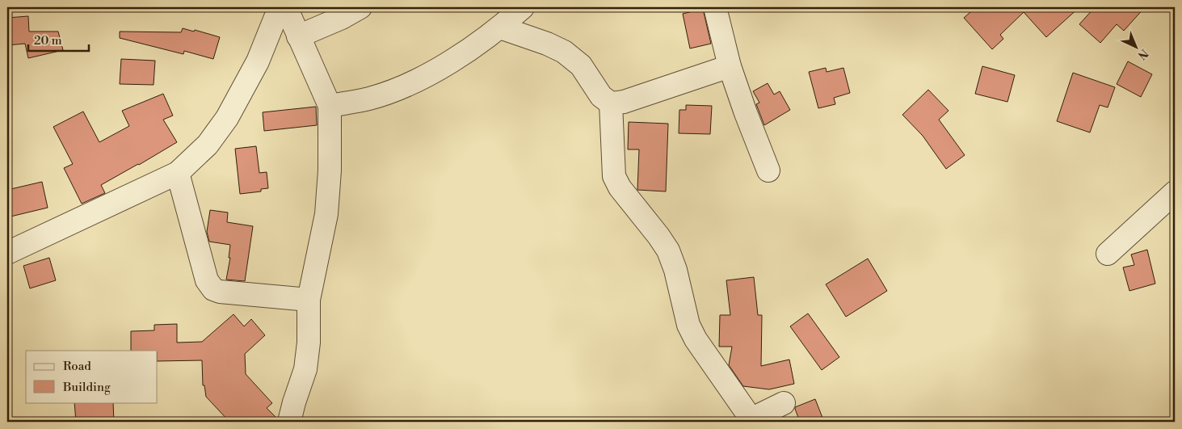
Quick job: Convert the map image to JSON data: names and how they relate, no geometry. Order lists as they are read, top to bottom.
{
  "legend": ["Road", "Building"],
  "scale_bar": "20 m",
  "north": "bottom right"
}
